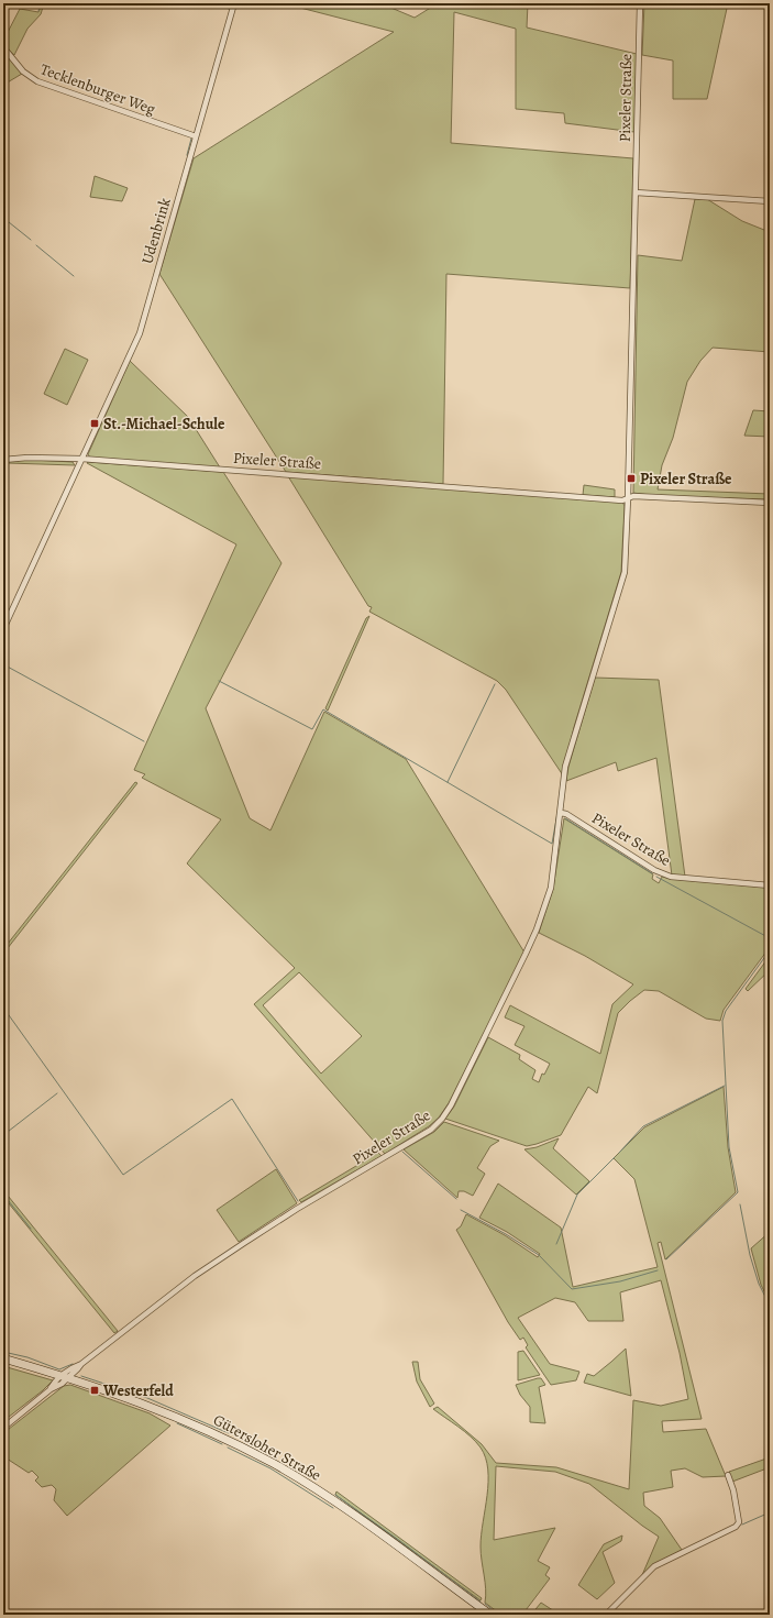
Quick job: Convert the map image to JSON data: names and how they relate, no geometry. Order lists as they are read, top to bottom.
{
  "streets": {
    "main road": ["Gütersloher Straße"],
    "street": ["Tecklenburger Weg", "Pixeler Straße", "Udenbrink"]
  },
  "crossings": [
    ["Tecklenburger Weg", "Udenbrink"],
    ["Pixeler Straße", "Udenbrink"],
    ["Pixeler Straße", "Gütersloher Straße"]
  ],
  "places": {
    "transit": ["St.-Michael-Schule", "Pixeler Straße", "Westerfeld"]
  }
}
